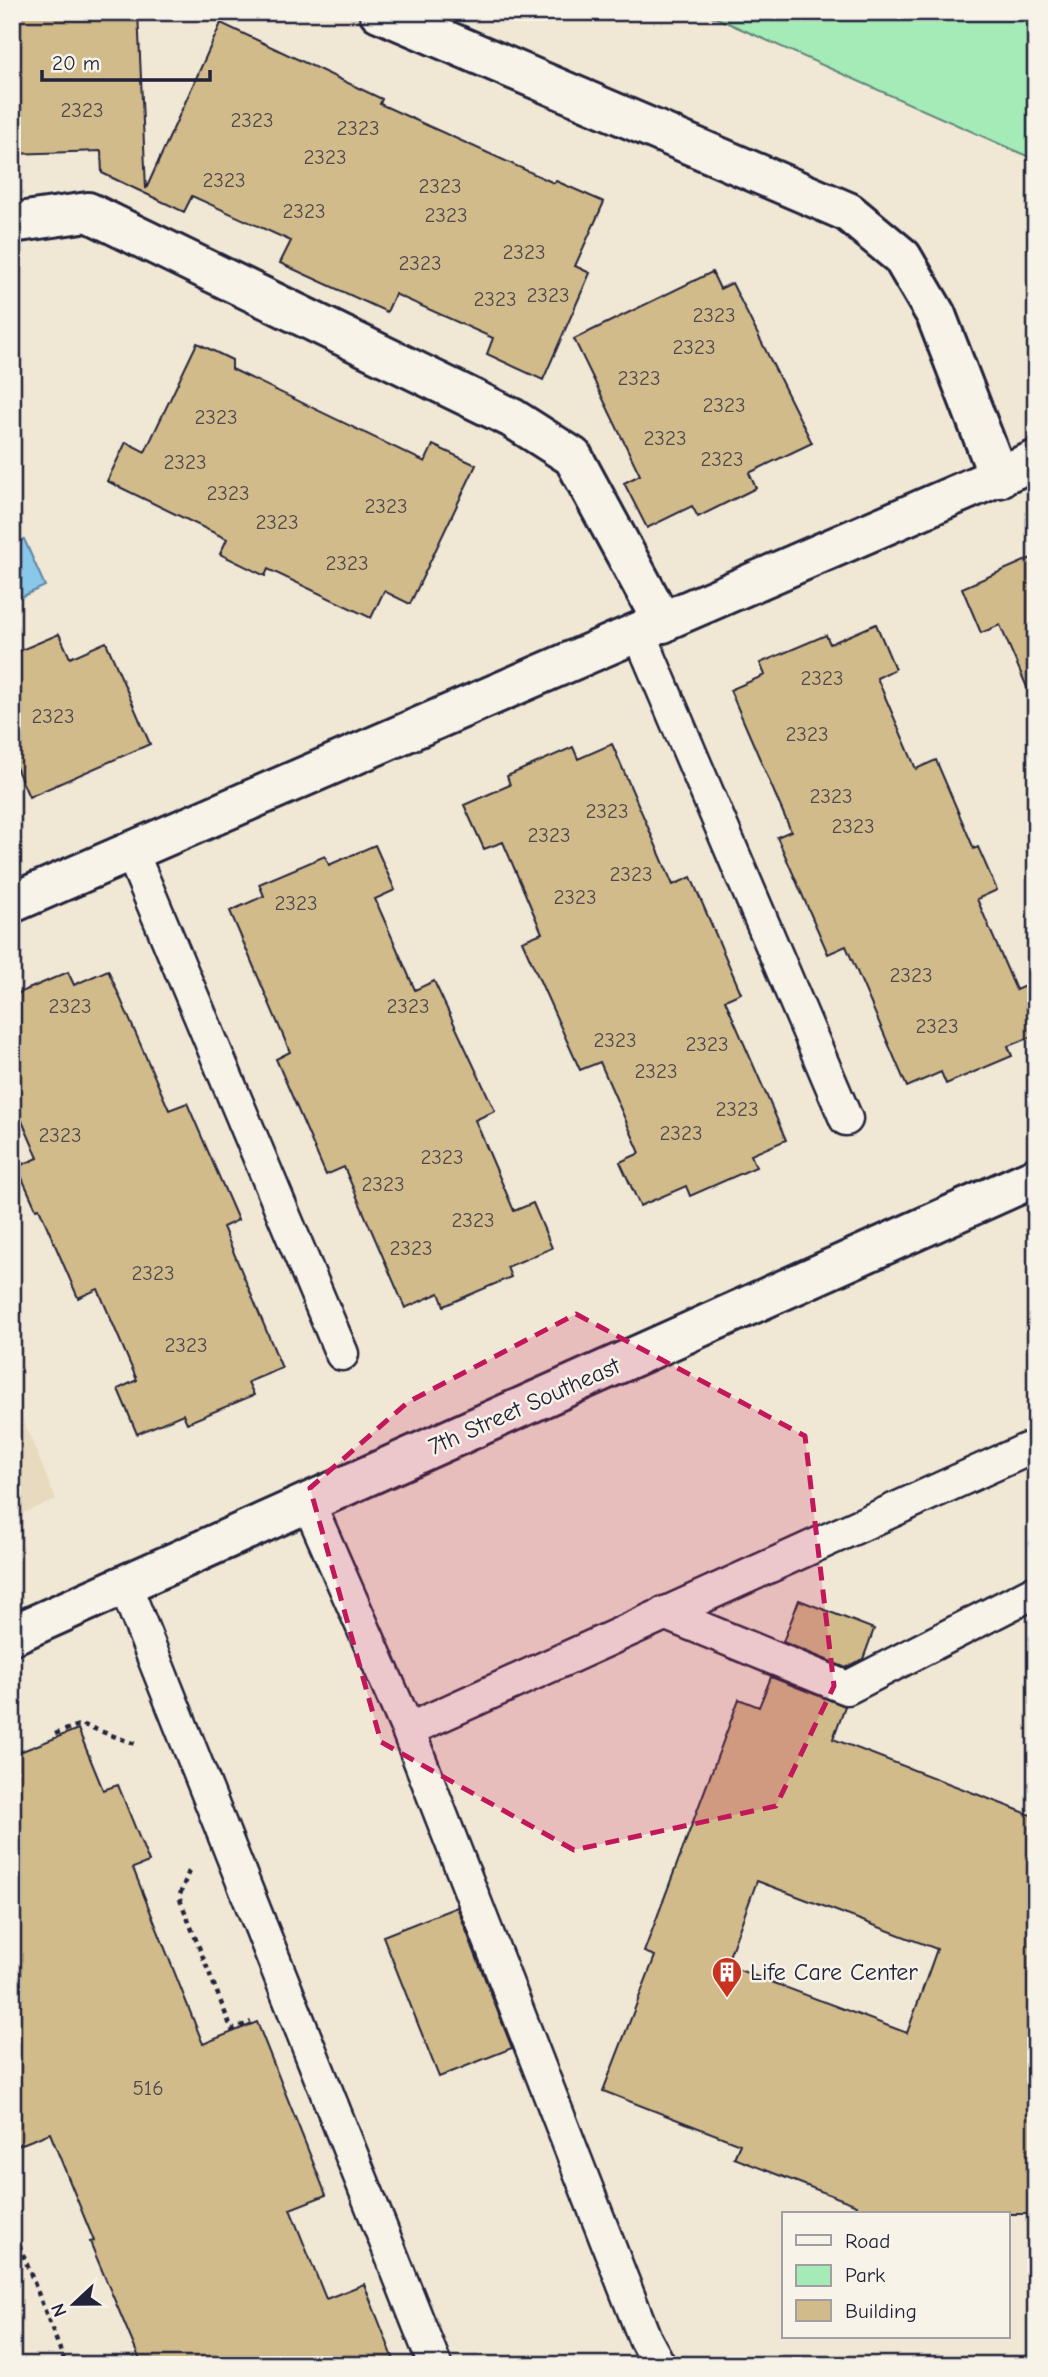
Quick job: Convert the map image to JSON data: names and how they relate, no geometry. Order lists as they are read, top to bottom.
{
  "streets": {
    "street": ["7th Street Southeast"]
  },
  "places": {
    "building": ["Life Care Center"]
  },
  "house_numbers": [
    "2323",
    "2323",
    "2323",
    "2323",
    "2323",
    "2323",
    "2323",
    "2323",
    "2323",
    "2323",
    "2323",
    "2323",
    "2323",
    "2323",
    "2323",
    "2323",
    "2323",
    "2323",
    "2323",
    "2323",
    "2323",
    "2323",
    "2323",
    "2323",
    "2323",
    "2323",
    "2323",
    "2323",
    "2323",
    "2323",
    "2323",
    "2323",
    "2323",
    "2323",
    "2323",
    "2323",
    "2323",
    "2323",
    "2323",
    "2323",
    "2323",
    "2323",
    "2323",
    "2323",
    "2323",
    "2323",
    "2323",
    "2323",
    "2323",
    "2323",
    "516"
  ],
  "legend": ["Road", "Park", "Building"],
  "scale_bar": "20 m",
  "north": "left"
}
